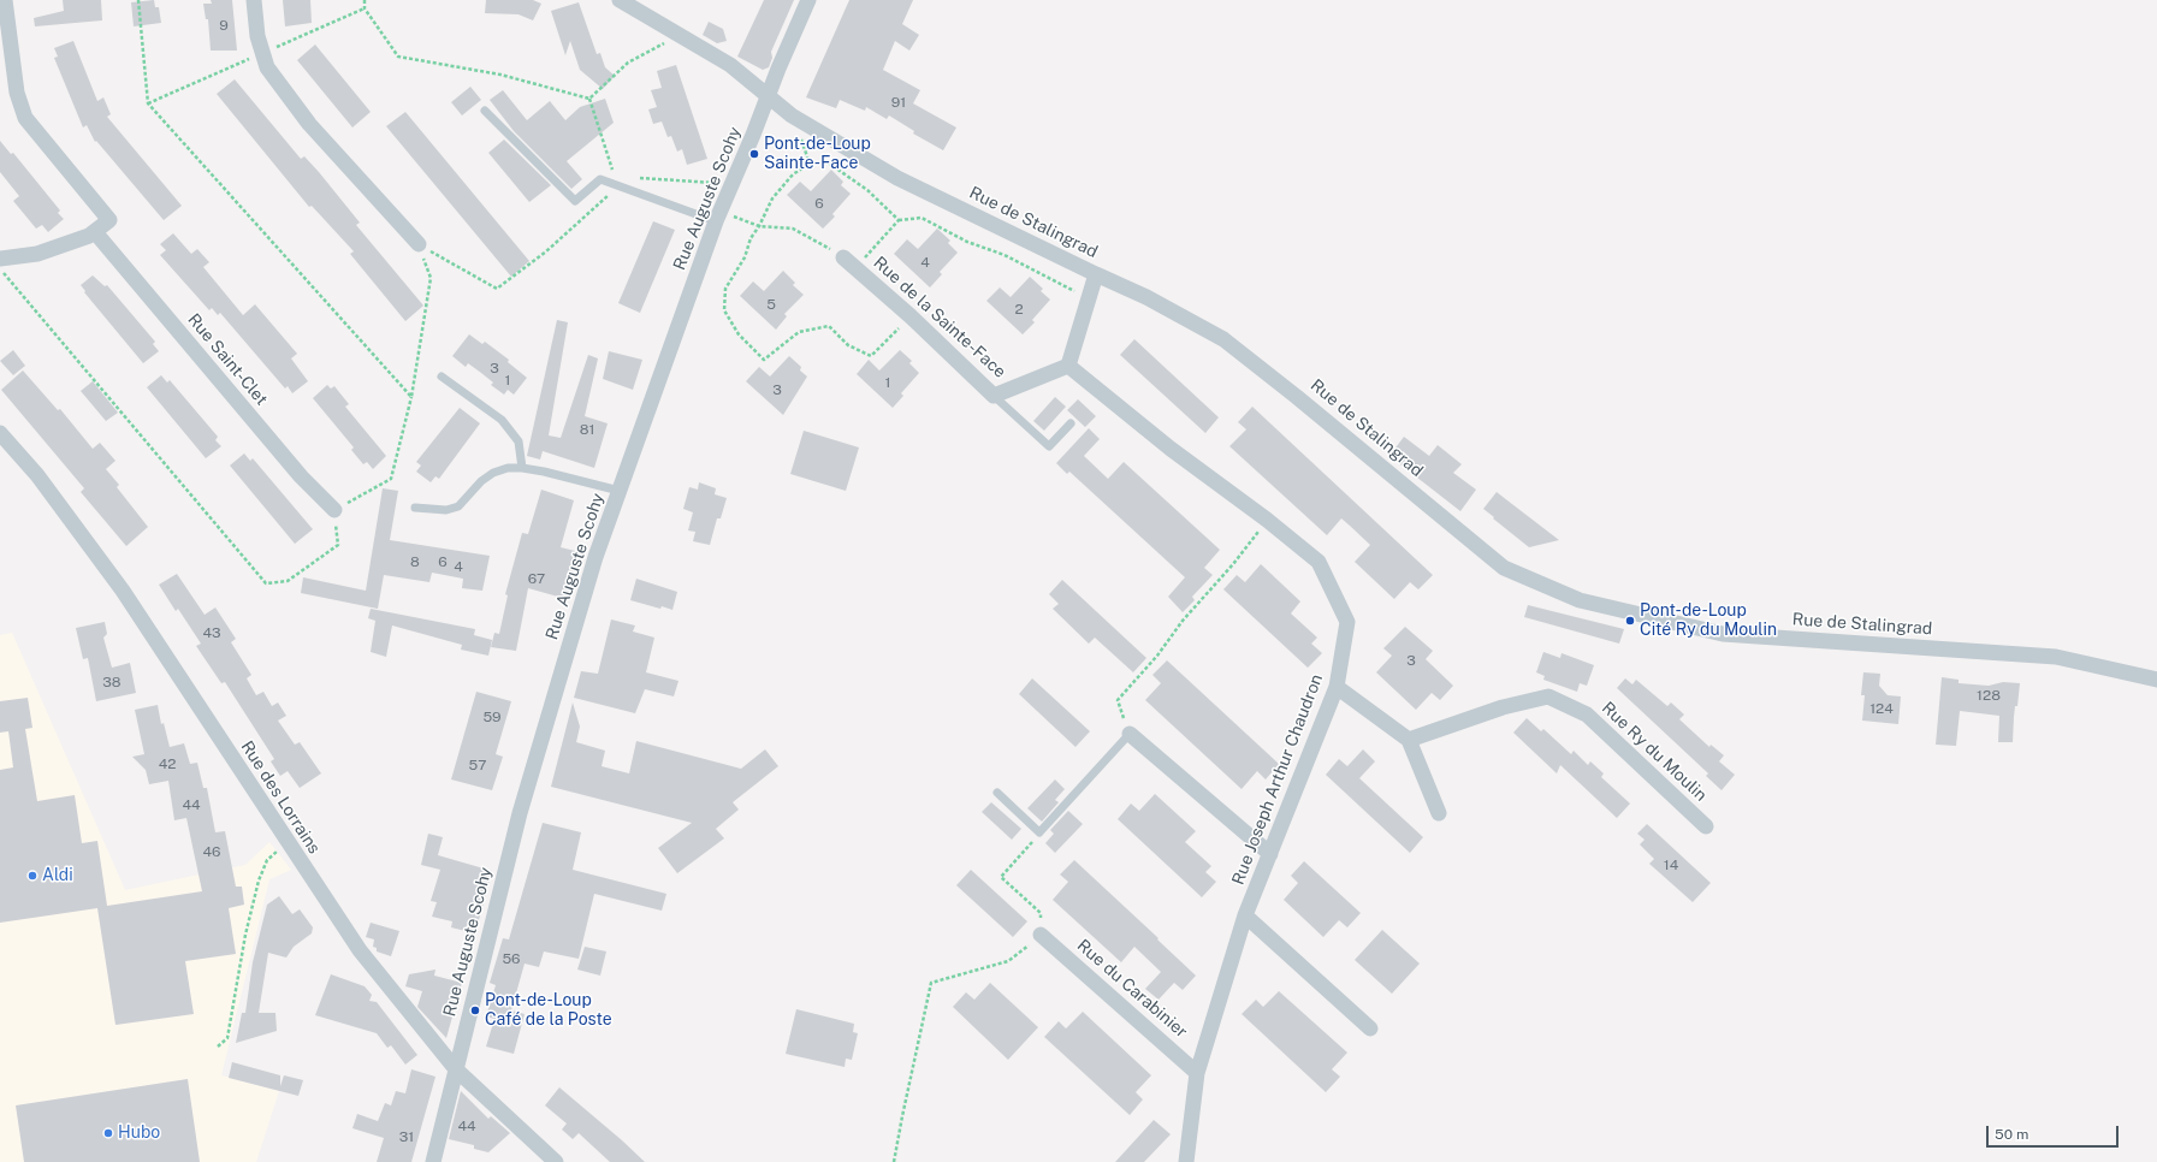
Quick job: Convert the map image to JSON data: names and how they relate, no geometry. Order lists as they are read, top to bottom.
{
  "streets": {
    "street": [
      "Rue Auguste Scohy",
      "Rue de Stalingrad",
      "Rue de la Sainte-Face",
      "Rue Saint-Clet",
      "Rue Ry du Moulin",
      "Rue Joseph Arthur Chaudron",
      "Rue des Lorrains",
      "Rue du Carabinier"
    ]
  },
  "crossings": [
    ["Rue Auguste Scohy", "Rue de Stalingrad"],
    ["Rue Auguste Scohy", "Rue des Lorrains"],
    ["Rue de la Sainte-Face", "Rue Joseph Arthur Chaudron"],
    ["Rue Joseph Arthur Chaudron", "Rue du Carabinier"]
  ],
  "places": [
    "Pont-de-Loup Sainte-Face",
    "Pont-de-Loup Cité Ry du Moulin",
    "Aldi",
    "Pont-de-Loup Café de la Poste",
    "Hubo"
  ],
  "house_numbers": [
    "9",
    "91",
    "6",
    "4",
    "5",
    "2",
    "3",
    "1",
    "1",
    "3",
    "81",
    "8",
    "6",
    "4",
    "67",
    "43",
    "3",
    "38",
    "128",
    "124",
    "59",
    "42",
    "57",
    "44",
    "46",
    "14",
    "56",
    "44",
    "31"
  ],
  "scale_bar": "50 m"
}
